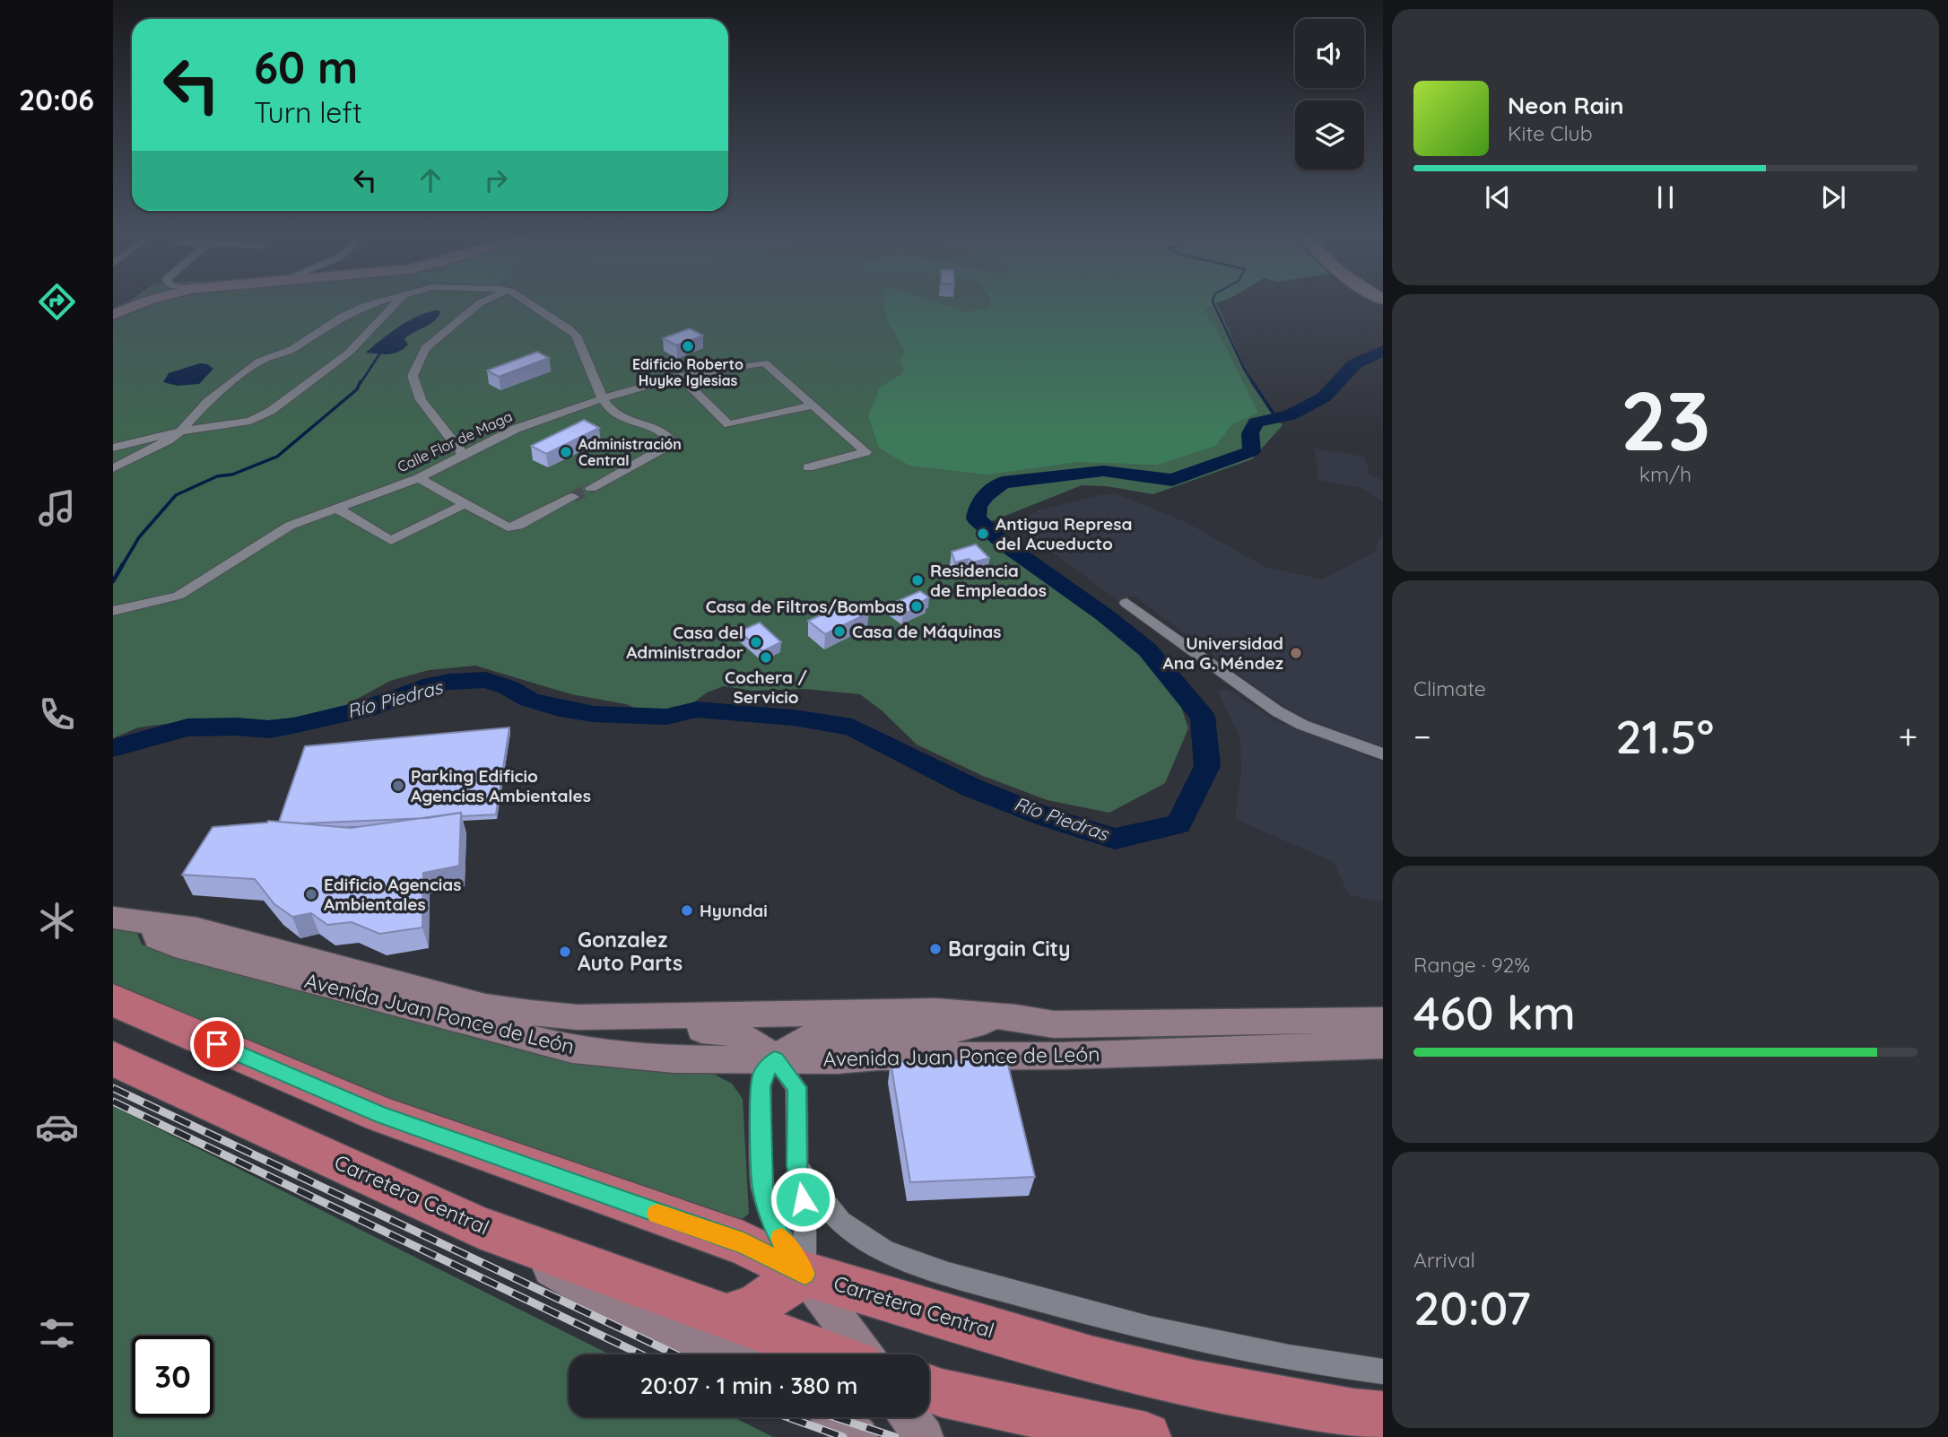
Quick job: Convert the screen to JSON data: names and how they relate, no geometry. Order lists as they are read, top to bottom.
{
  "streets": {
    "highway": ["Carretera Central"],
    "street": ["Calle Flor de Maga", "Avenida Juan Ponce de León"]
  },
  "water": ["Río Piedras"],
  "places": [
    "Edificio Roberto Huyke Iglesias",
    "Administración Central",
    "Antigua Represa del Acueducto",
    "Residencia de Empleados",
    "Casa de Filtros/Bombas",
    "Casa de Máquinas",
    "Casa del Administrador",
    "Universidad Ana G. Méndez",
    "Cochera / Servicio",
    "Parking Edificio Agencias Ambientales",
    "Edificio Agencias Ambientales",
    "Hyundai",
    "Bargain City",
    "Gonzalez Auto Parts"
  ],
  "page": {
    "tabs": "20:06",
    "turn": ["60 m", "Turn left"],
    "song": ["Neon Rain", "Kite Club"],
    "tile": [
      ["23", "km/h"],
      "Climate",
      ["Range · 92%", "460 km"],
      ["Arrival", "20:07"]
    ],
    "heat": ["−", "21.5°", "+"],
    "limit": "30",
    "trip": "20:07 · 1 min · 380 m"
  }
}
